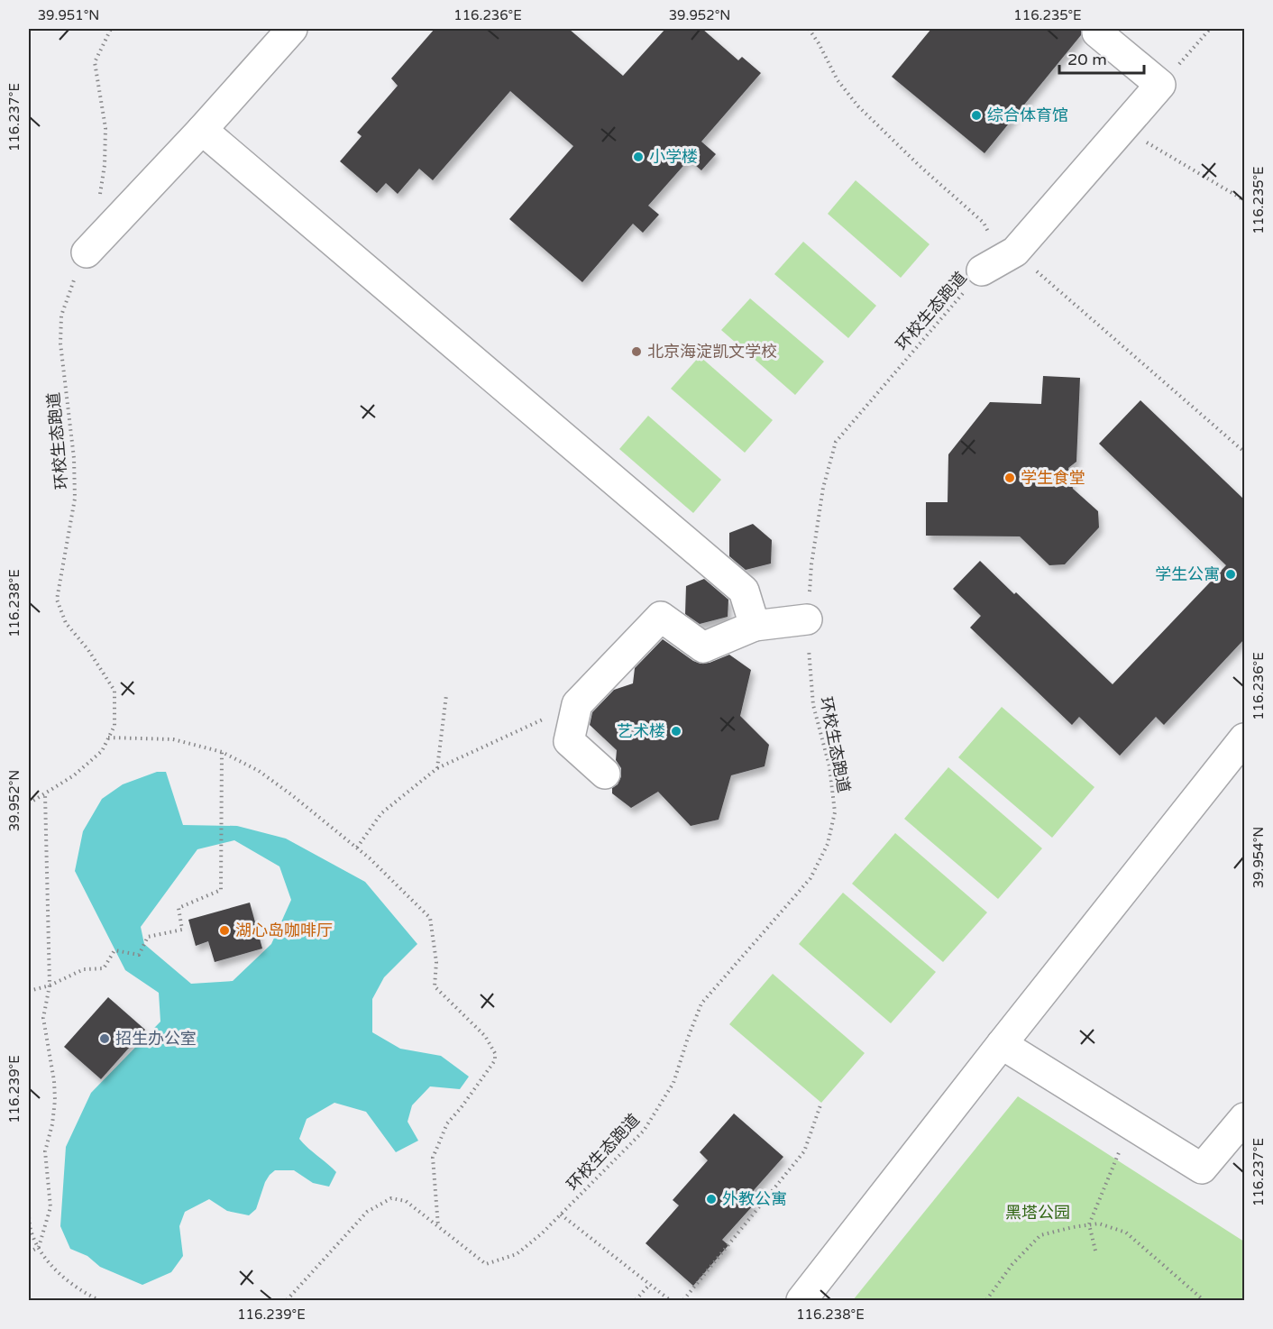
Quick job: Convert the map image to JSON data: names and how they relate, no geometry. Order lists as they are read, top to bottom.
{
  "streets": {
    "path": ["环校生态跑道"]
  },
  "parks": ["黑塔公园"],
  "places": [
    "综合体育馆",
    "小学楼",
    "北京海淀凯文学校",
    "学生食堂",
    "学生公寓",
    "艺术楼",
    "湖心岛咖啡厅",
    "招生办公室",
    "外教公寓"
  ],
  "scale_bar": "20 m",
  "coordinates": [
    "39.951°N",
    "116.236°E",
    "39.952°N",
    "116.235°E",
    "116.237°E",
    "116.238°E",
    "39.954°N",
    "116.239°E"
  ]
}
